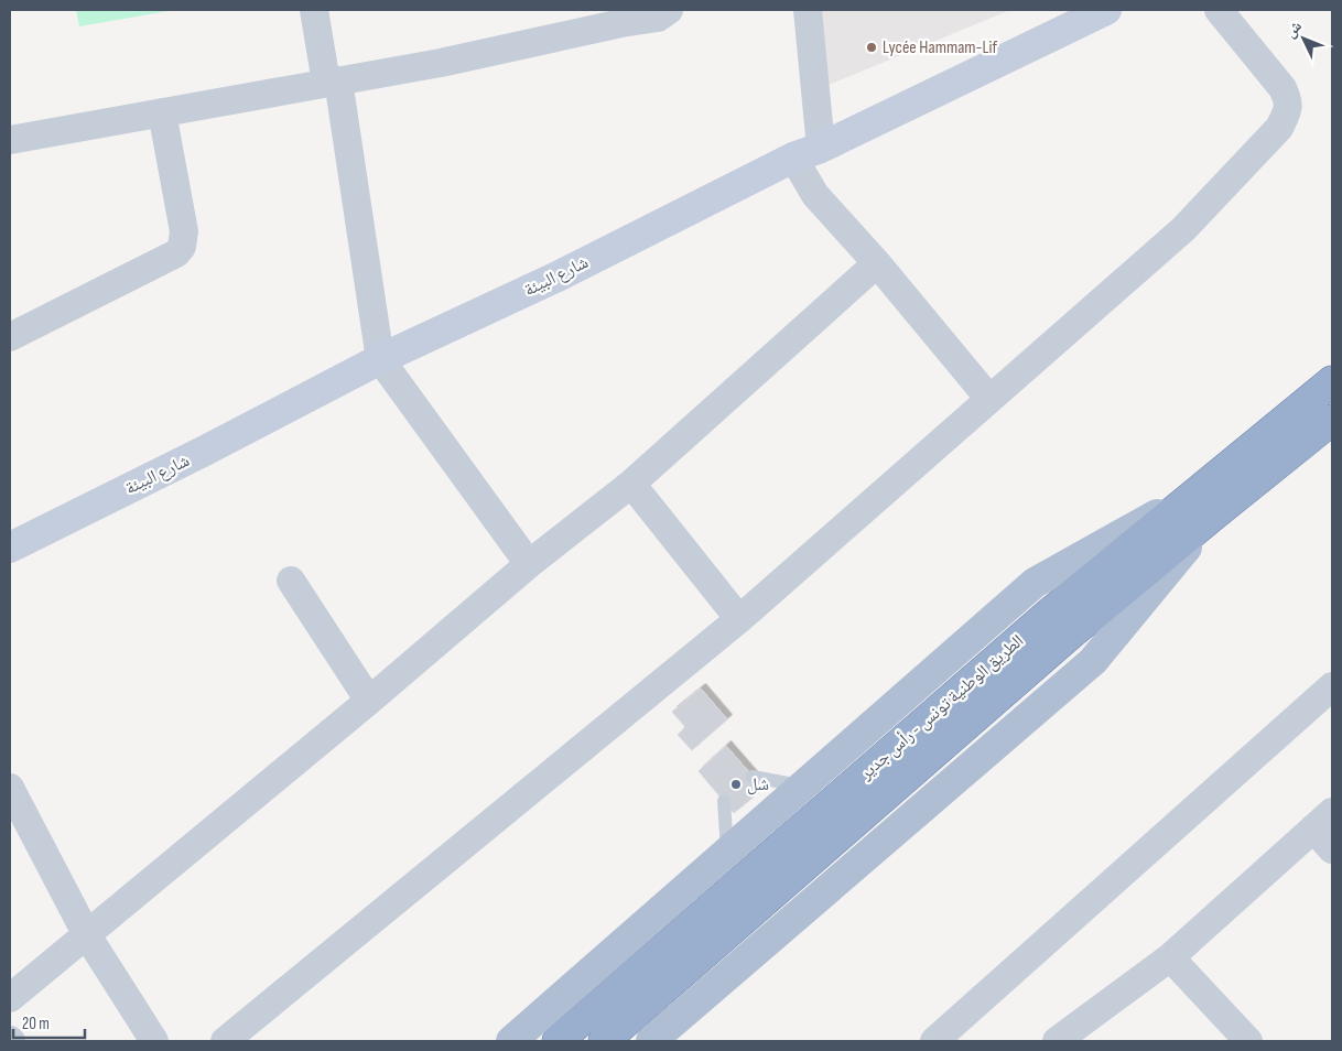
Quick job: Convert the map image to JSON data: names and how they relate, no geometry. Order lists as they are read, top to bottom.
{
  "streets": {
    "highway": ["الطريق الوطنية تونس - رأس جدير"],
    "main road": ["شارع البيئة"]
  },
  "places": ["Lycée Hammam-Lif", "شل"],
  "scale_bar": "20 m",
  "north": "top left"
}
